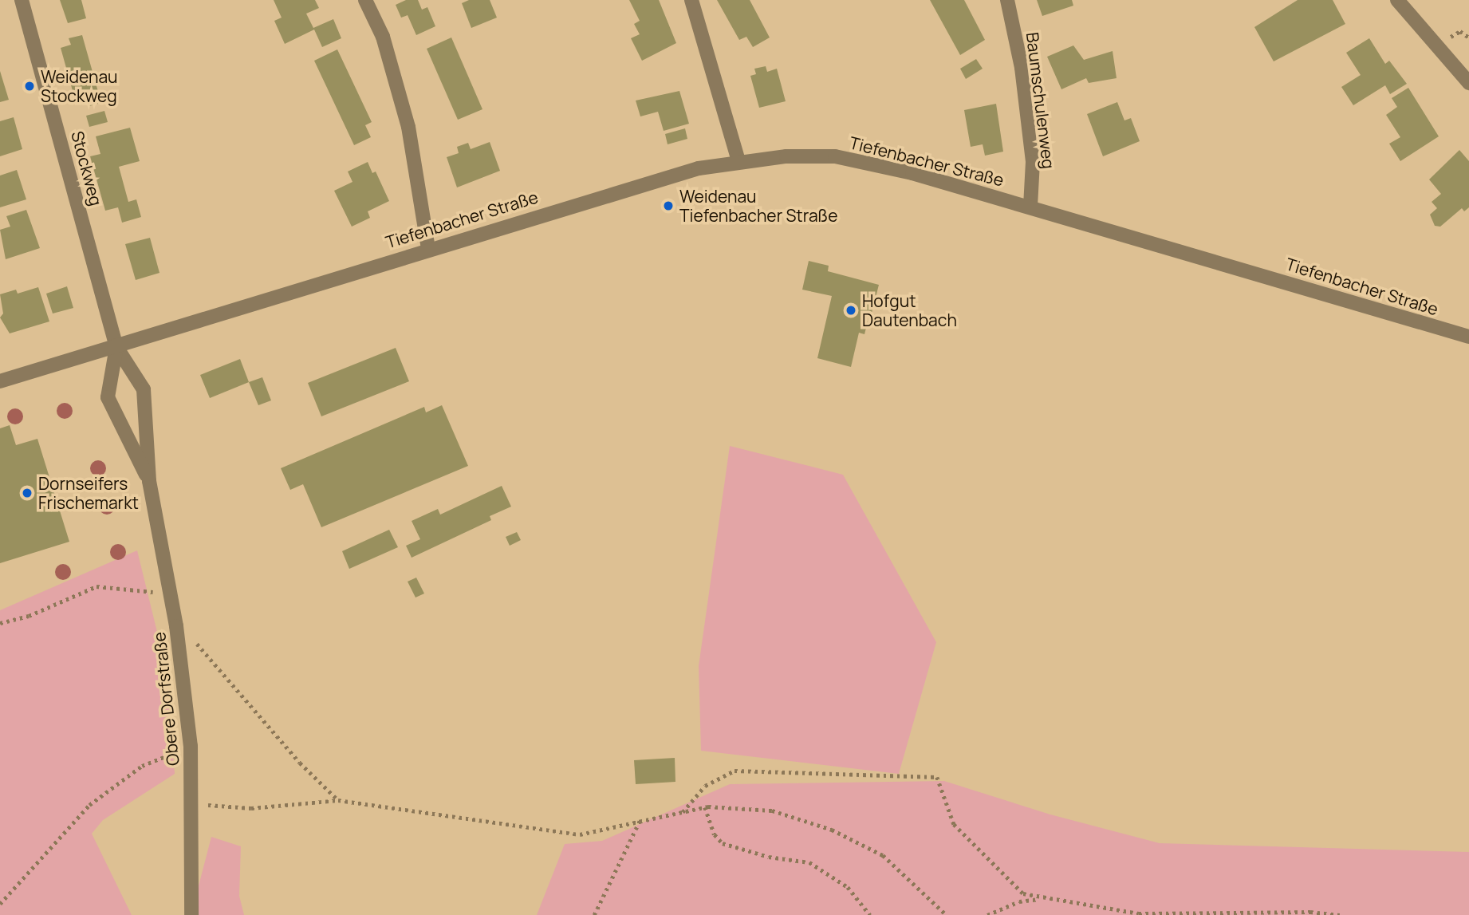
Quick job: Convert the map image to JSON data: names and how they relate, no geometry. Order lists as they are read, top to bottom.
{
  "streets": {
    "street": [
      "Baumschulenweg",
      "Tiefenbacher Straße",
      "Stockweg",
      "Obere Dorfstraße"
    ]
  },
  "crossings": [
    ["Baumschulenweg", "Tiefenbacher Straße"],
    ["Tiefenbacher Straße", "Stockweg"],
    ["Tiefenbacher Straße", "Obere Dorfstraße"],
    ["Stockweg", "Obere Dorfstraße"]
  ],
  "places": [
    "Weidenau Stockweg",
    "Weidenau Tiefenbacher Straße",
    "Hofgut Dautenbach",
    "Dornseifers Frischemarkt"
  ]
}
